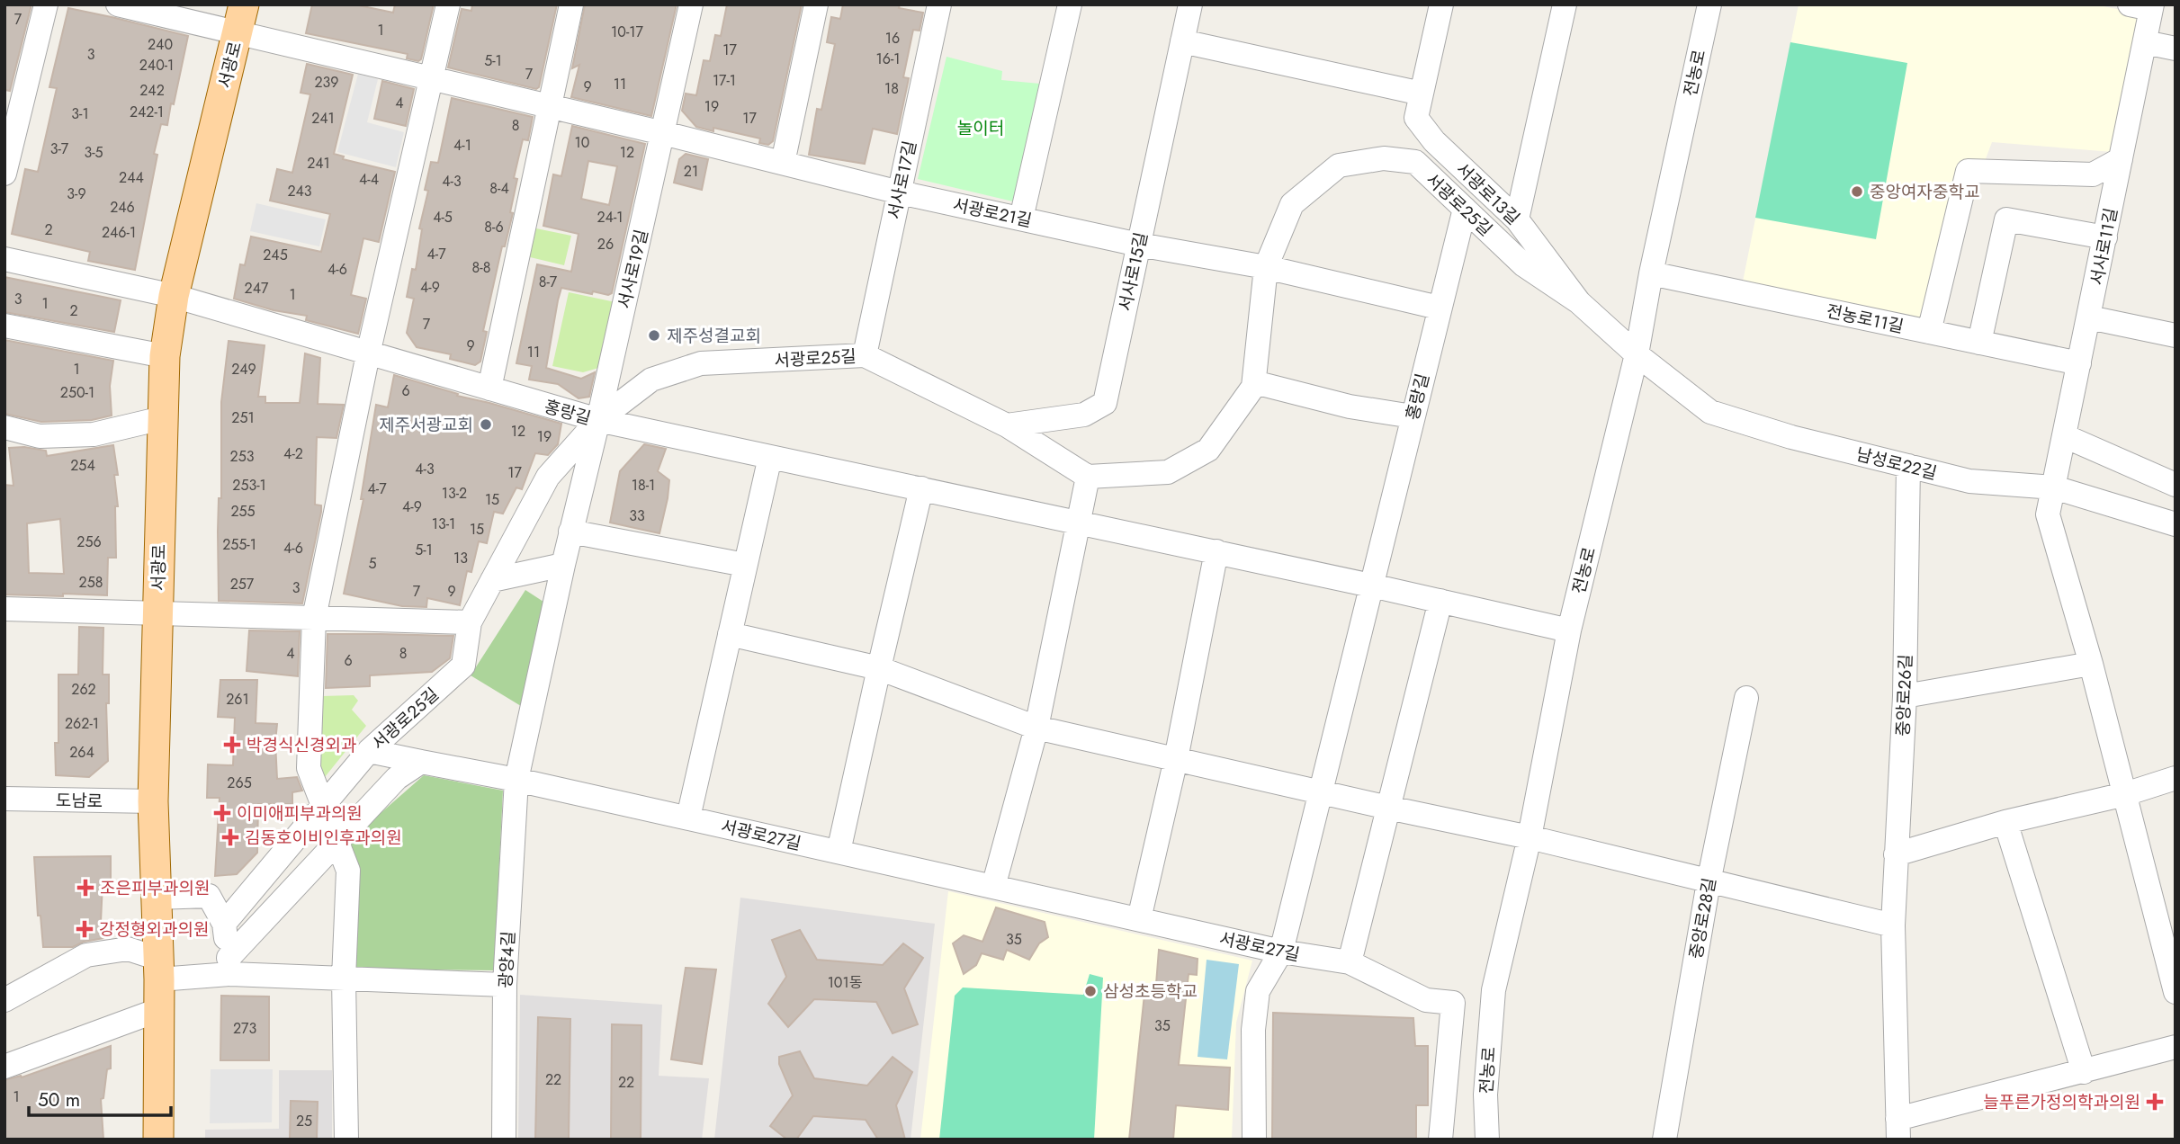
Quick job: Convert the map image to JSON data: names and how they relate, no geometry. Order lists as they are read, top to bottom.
{
  "streets": {
    "main road": ["서광로"],
    "street": [
      "전농로",
      "서사로17길",
      "서광로13길",
      "서광로25길",
      "서광로21길",
      "서사로11길",
      "서사로19길",
      "서사로15길",
      "전농로11길",
      "홍랑길",
      "남성로22길",
      "중앙로26길",
      "도남로",
      "서광로27길",
      "중앙로28길",
      "광양4길"
    ]
  },
  "crossings": [
    ["서광로", "서광로21길"],
    ["서광로", "홍랑길"],
    ["서광로", "도남로"],
    ["전농로", "서광로13길"],
    ["전농로", "전농로11길"],
    ["전농로", "홍랑길"],
    ["전농로", "남성로22길"],
    ["서사로17길", "서광로25길"],
    ["서사로17길", "서광로21길"],
    ["서광로13길", "서광로25길"],
    ["서광로13길", "남성로22길"],
    ["서광로25길", "서광로21길"],
    ["서광로25길", "서사로19길"],
    ["서광로25길", "서사로15길"],
    ["서광로25길", "홍랑길"],
    ["서광로25길", "서광로27길"],
    ["서광로21길", "서사로19길"],
    ["서광로21길", "서사로15길"],
    ["서광로21길", "홍랑길"],
    ["서사로11길", "전농로11길"],
    ["서사로11길", "남성로22길"],
    ["서사로19길", "홍랑길"],
    ["서사로19길", "서광로27길"],
    ["서사로19길", "광양4길"],
    ["남성로22길", "중앙로26길"],
    ["서광로27길", "광양4길"]
  ],
  "parks": ["놀이터"],
  "places": {
    "other": [
      "중앙여자중학교",
      "제주성결교회",
      "제주서광교회",
      "삼성초등학교"
    ],
    "health": [
      "박경식신경외과",
      "이미애피부과의원",
      "김동호이비인후과의원",
      "조은피부과의원",
      "강정형외과의원",
      "늘푸른가정의학과의원"
    ]
  },
  "house_numbers": [
    "7",
    "1",
    "10-17",
    "16",
    "240",
    "17",
    "3",
    "16-1",
    "5-1",
    "240-1",
    "7",
    "17-1",
    "239",
    "11",
    "9",
    "18",
    "242",
    "4",
    "19",
    "242-1",
    "3-1",
    "241",
    "17",
    "8",
    "10",
    "4-1",
    "3-7",
    "3-5",
    "12",
    "241",
    "21",
    "244",
    "4-4",
    "4-3",
    "8-4",
    "243",
    "3-9",
    "246",
    "4-5",
    "24-1",
    "8-6",
    "2",
    "246-1",
    "26",
    "4-7",
    "245",
    "8-8",
    "4-6",
    "8-7",
    "4-9",
    "247",
    "1",
    "3",
    "1",
    "2",
    "7",
    "9",
    "11",
    "1",
    "249",
    "6",
    "250-1",
    "251",
    "12",
    "19",
    "4-2",
    "253",
    "254",
    "4-3",
    "17",
    "253-1",
    "18-1",
    "4-7",
    "13-2",
    "15",
    "4-9",
    "255",
    "33",
    "13-1",
    "15",
    "256",
    "255-1",
    "4-6",
    "5-1",
    "13",
    "5",
    "258",
    "257",
    "3",
    "7",
    "9",
    "4",
    "8",
    "6",
    "262",
    "261",
    "262-1",
    "264",
    "265",
    "35",
    "101동",
    "35",
    "273",
    "22",
    "22",
    "1",
    "25"
  ],
  "scale_bar": "50 m"
}
